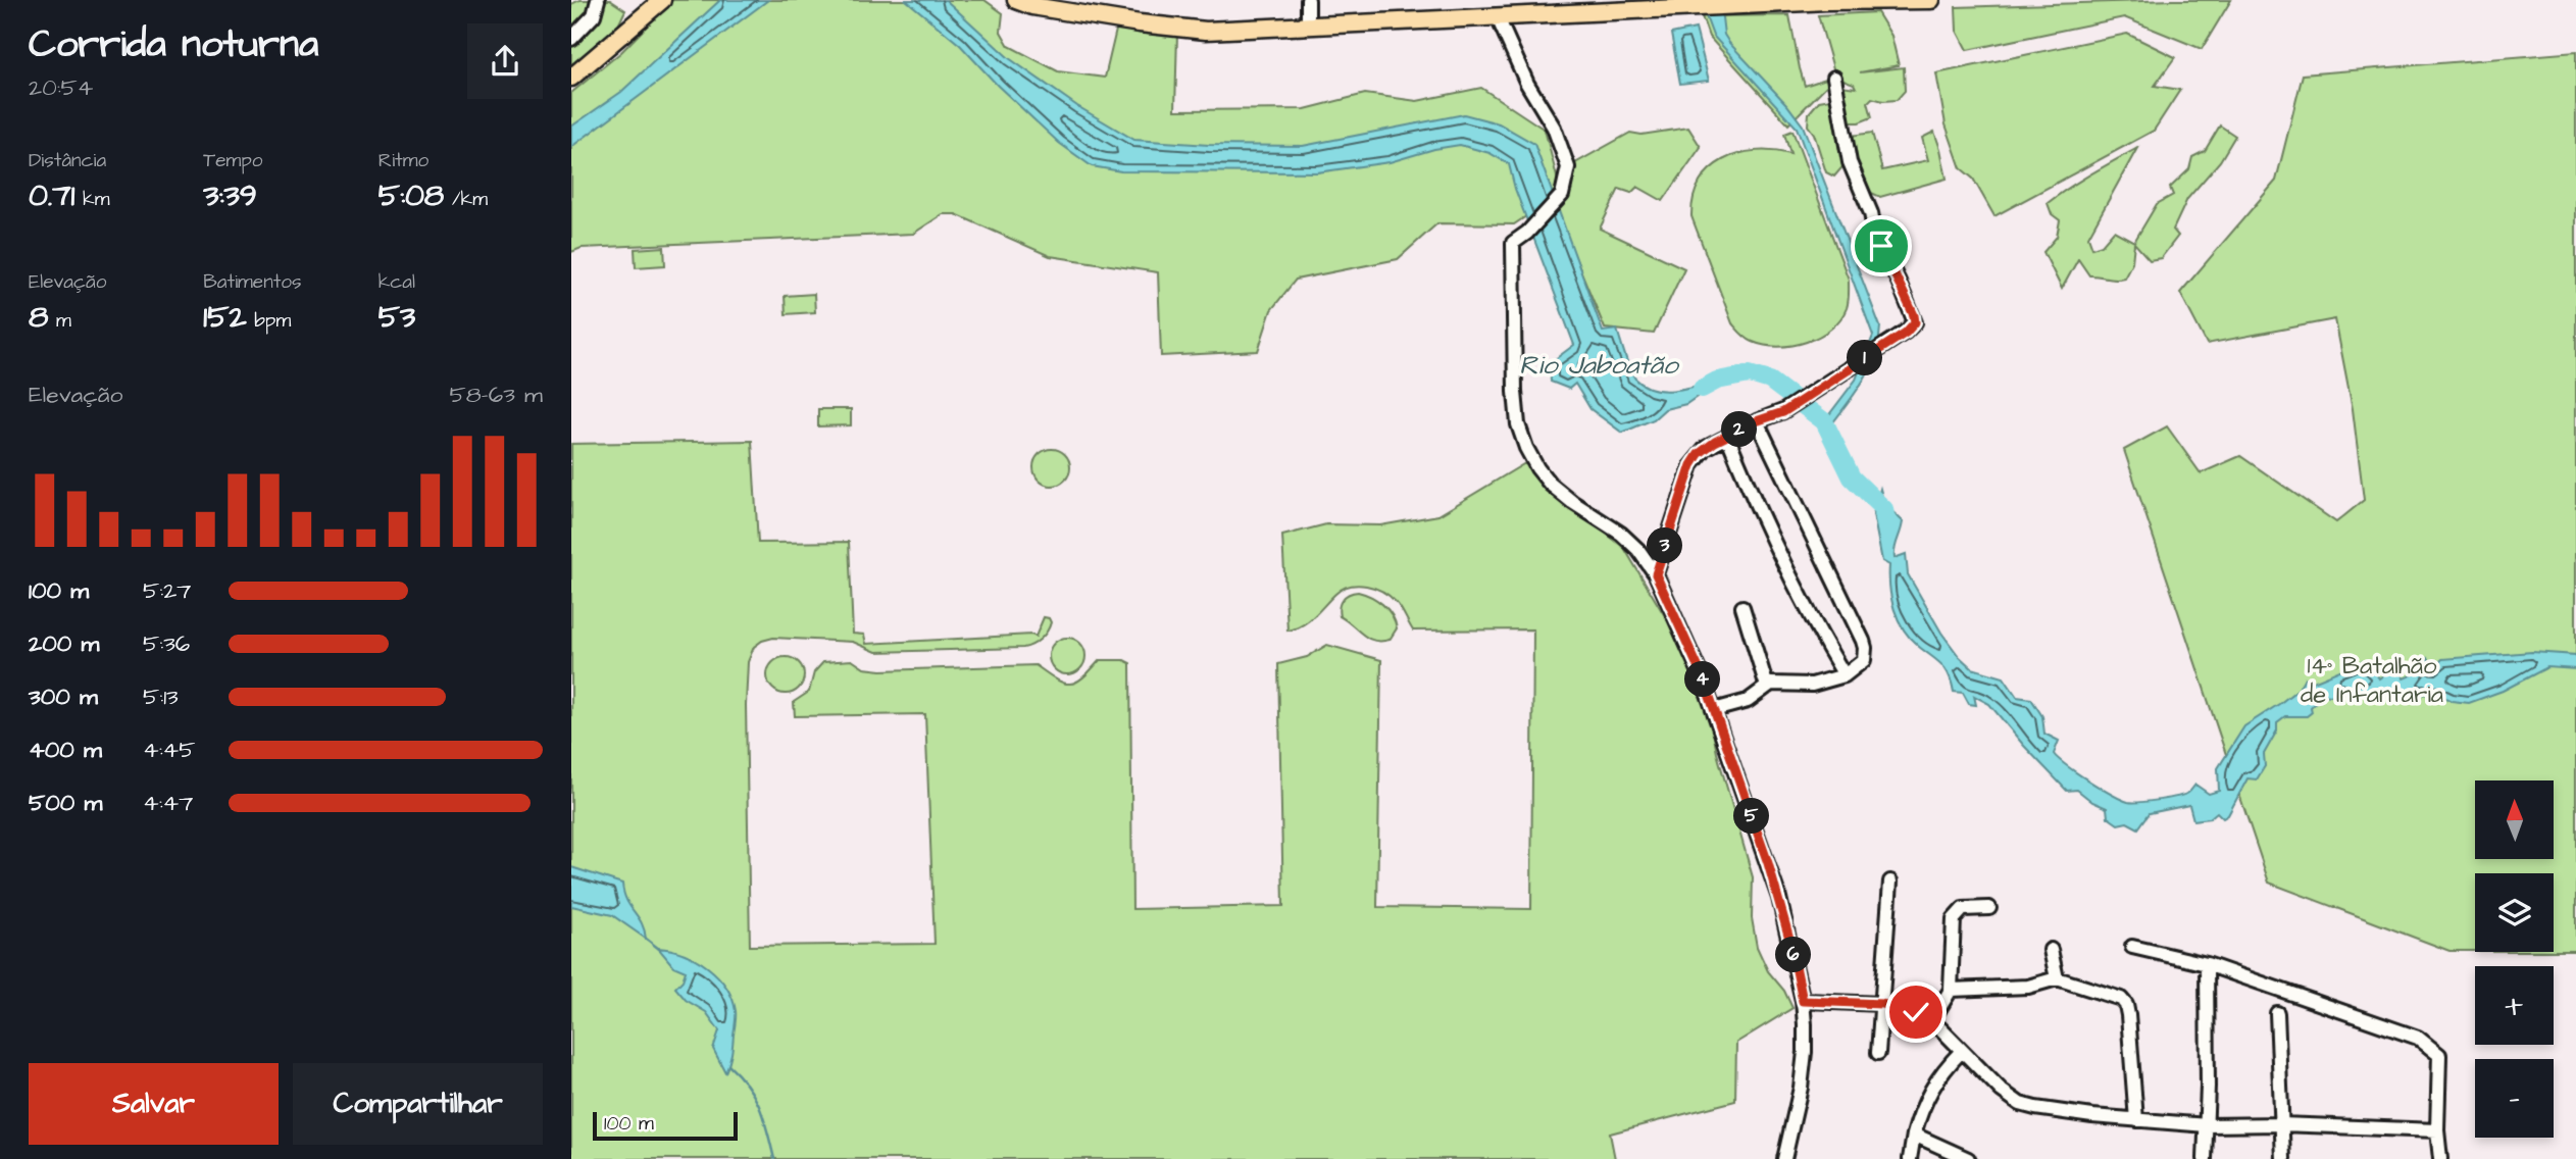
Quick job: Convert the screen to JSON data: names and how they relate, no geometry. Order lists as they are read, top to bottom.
{
  "water": ["Rio Jaboatão"],
  "parks": ["14° Batalhão de Infantaria"],
  "scale_bar": "100 m",
  "north": "top",
  "page": {
    "heading": ["Corrida noturna", "20:54"],
    "stats": [
      ["Distância", "0.71 km"],
      ["Tempo", "3:39"],
      ["Ritmo", "5:08 /km"],
      ["Elevação", "8 m"],
      ["Batimentos", "152 bpm"],
      ["kcal", "53"]
    ],
    "pins": [
      "1",
      "2",
      "3",
      "4",
      "5",
      "6"
    ],
    "chart": ["Elevação", "58–63 m"],
    "list": [
      {
        "name": "100 m",
        "note": "5:27"
      },
      {
        "name": "200 m",
        "note": "5:36"
      },
      {
        "name": "300 m",
        "note": "5:13"
      },
      {
        "name": "400 m",
        "note": "4:45"
      },
      {
        "name": "500 m",
        "note": "4:47"
      }
    ],
    "map_buttons": ["+", "−"],
    "buttons": ["Salvar", "Compartilhar"],
    "scale": "100 m"
  }
}
